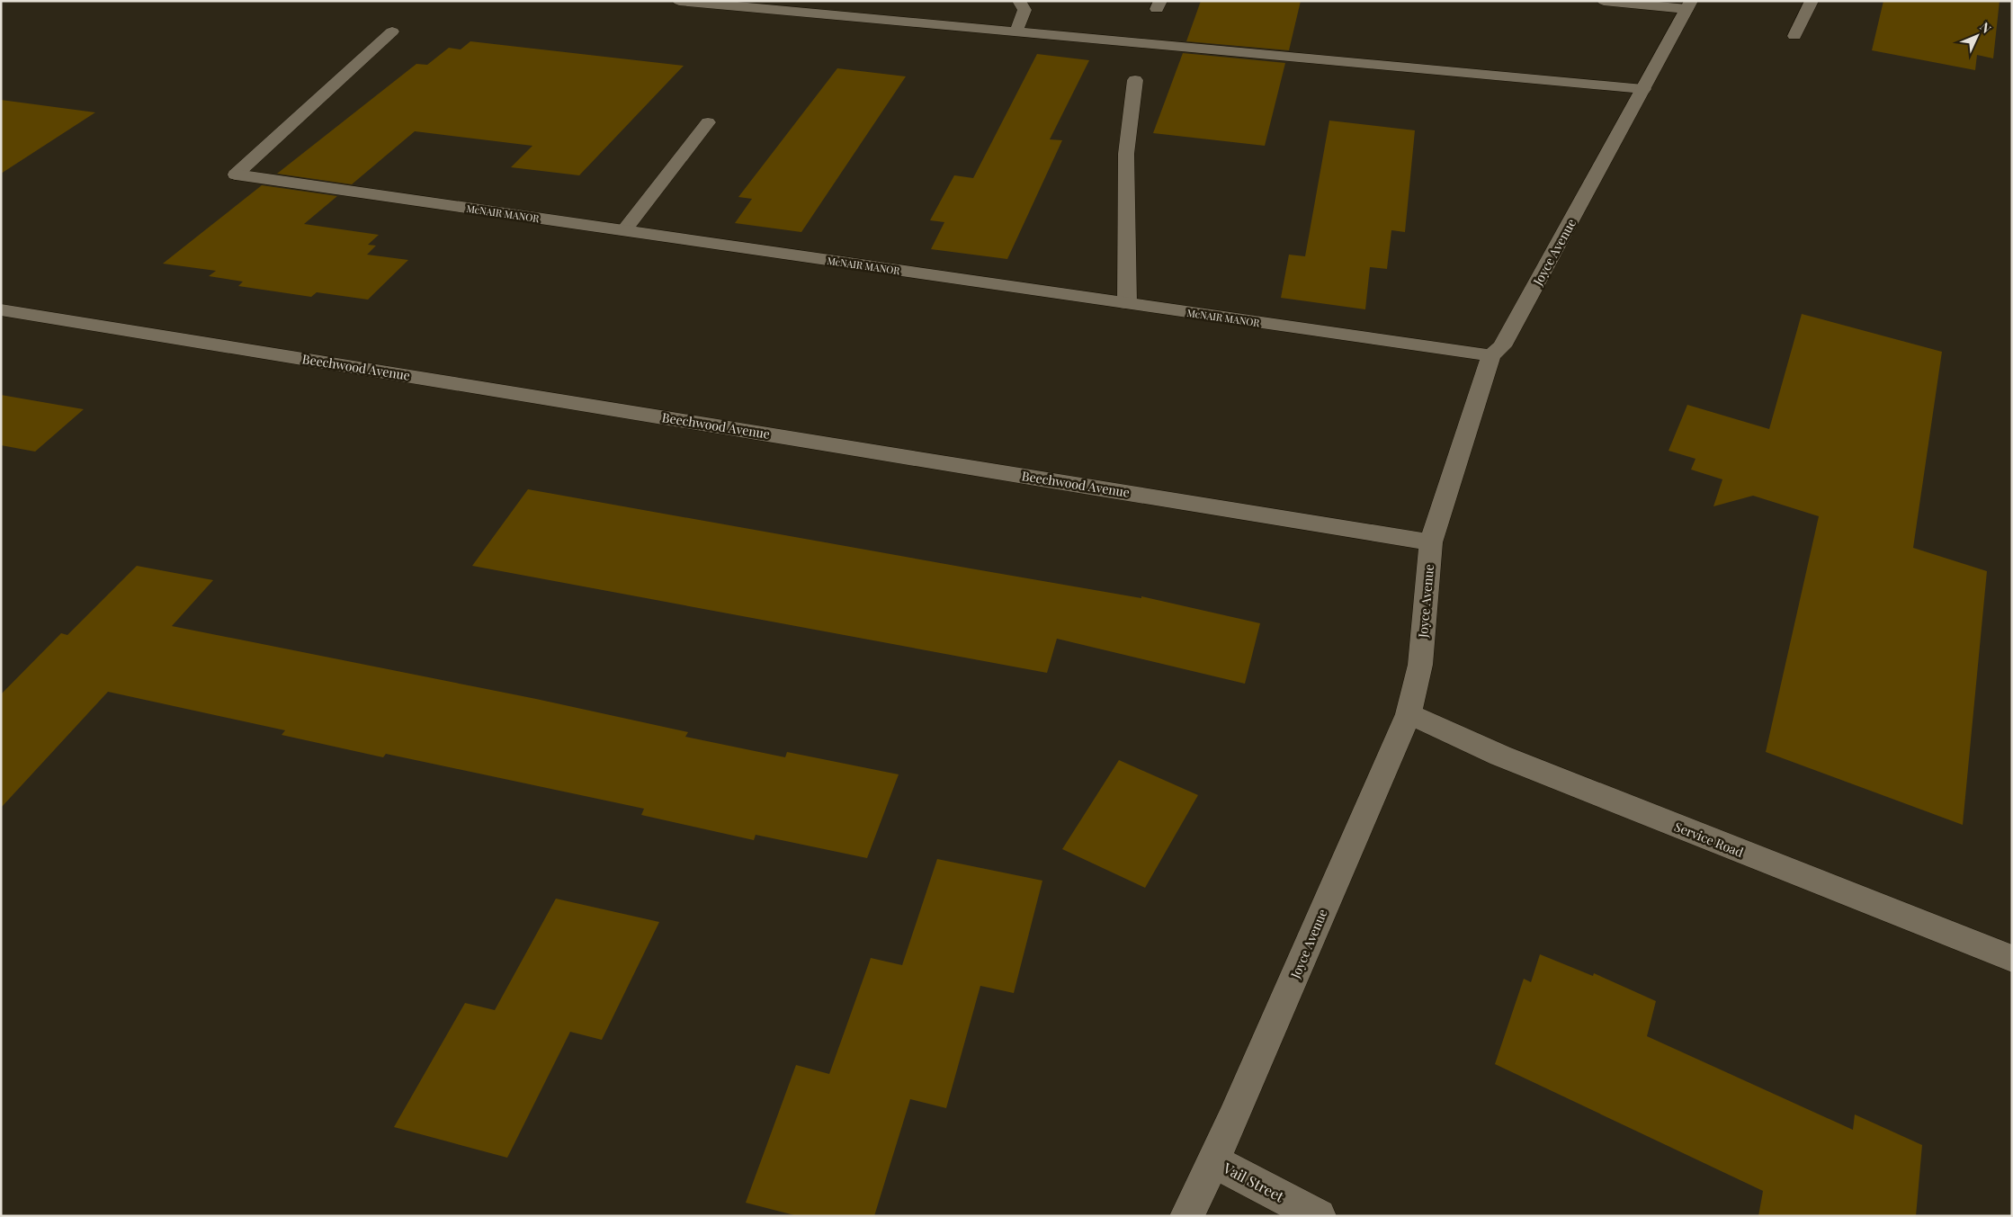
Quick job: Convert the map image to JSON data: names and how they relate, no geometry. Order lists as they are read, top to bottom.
{
  "streets": {
    "street": [
      "McNAIR MANOR",
      "Joyce Avenue",
      "Beechwood Avenue",
      "Service Road",
      "Vail Street"
    ]
  },
  "crossings": [
    ["McNAIR MANOR", "Joyce Avenue"],
    ["Joyce Avenue", "Beechwood Avenue"],
    ["Joyce Avenue", "Service Road"],
    ["Joyce Avenue", "Vail Street"]
  ],
  "north": "top right"
}
